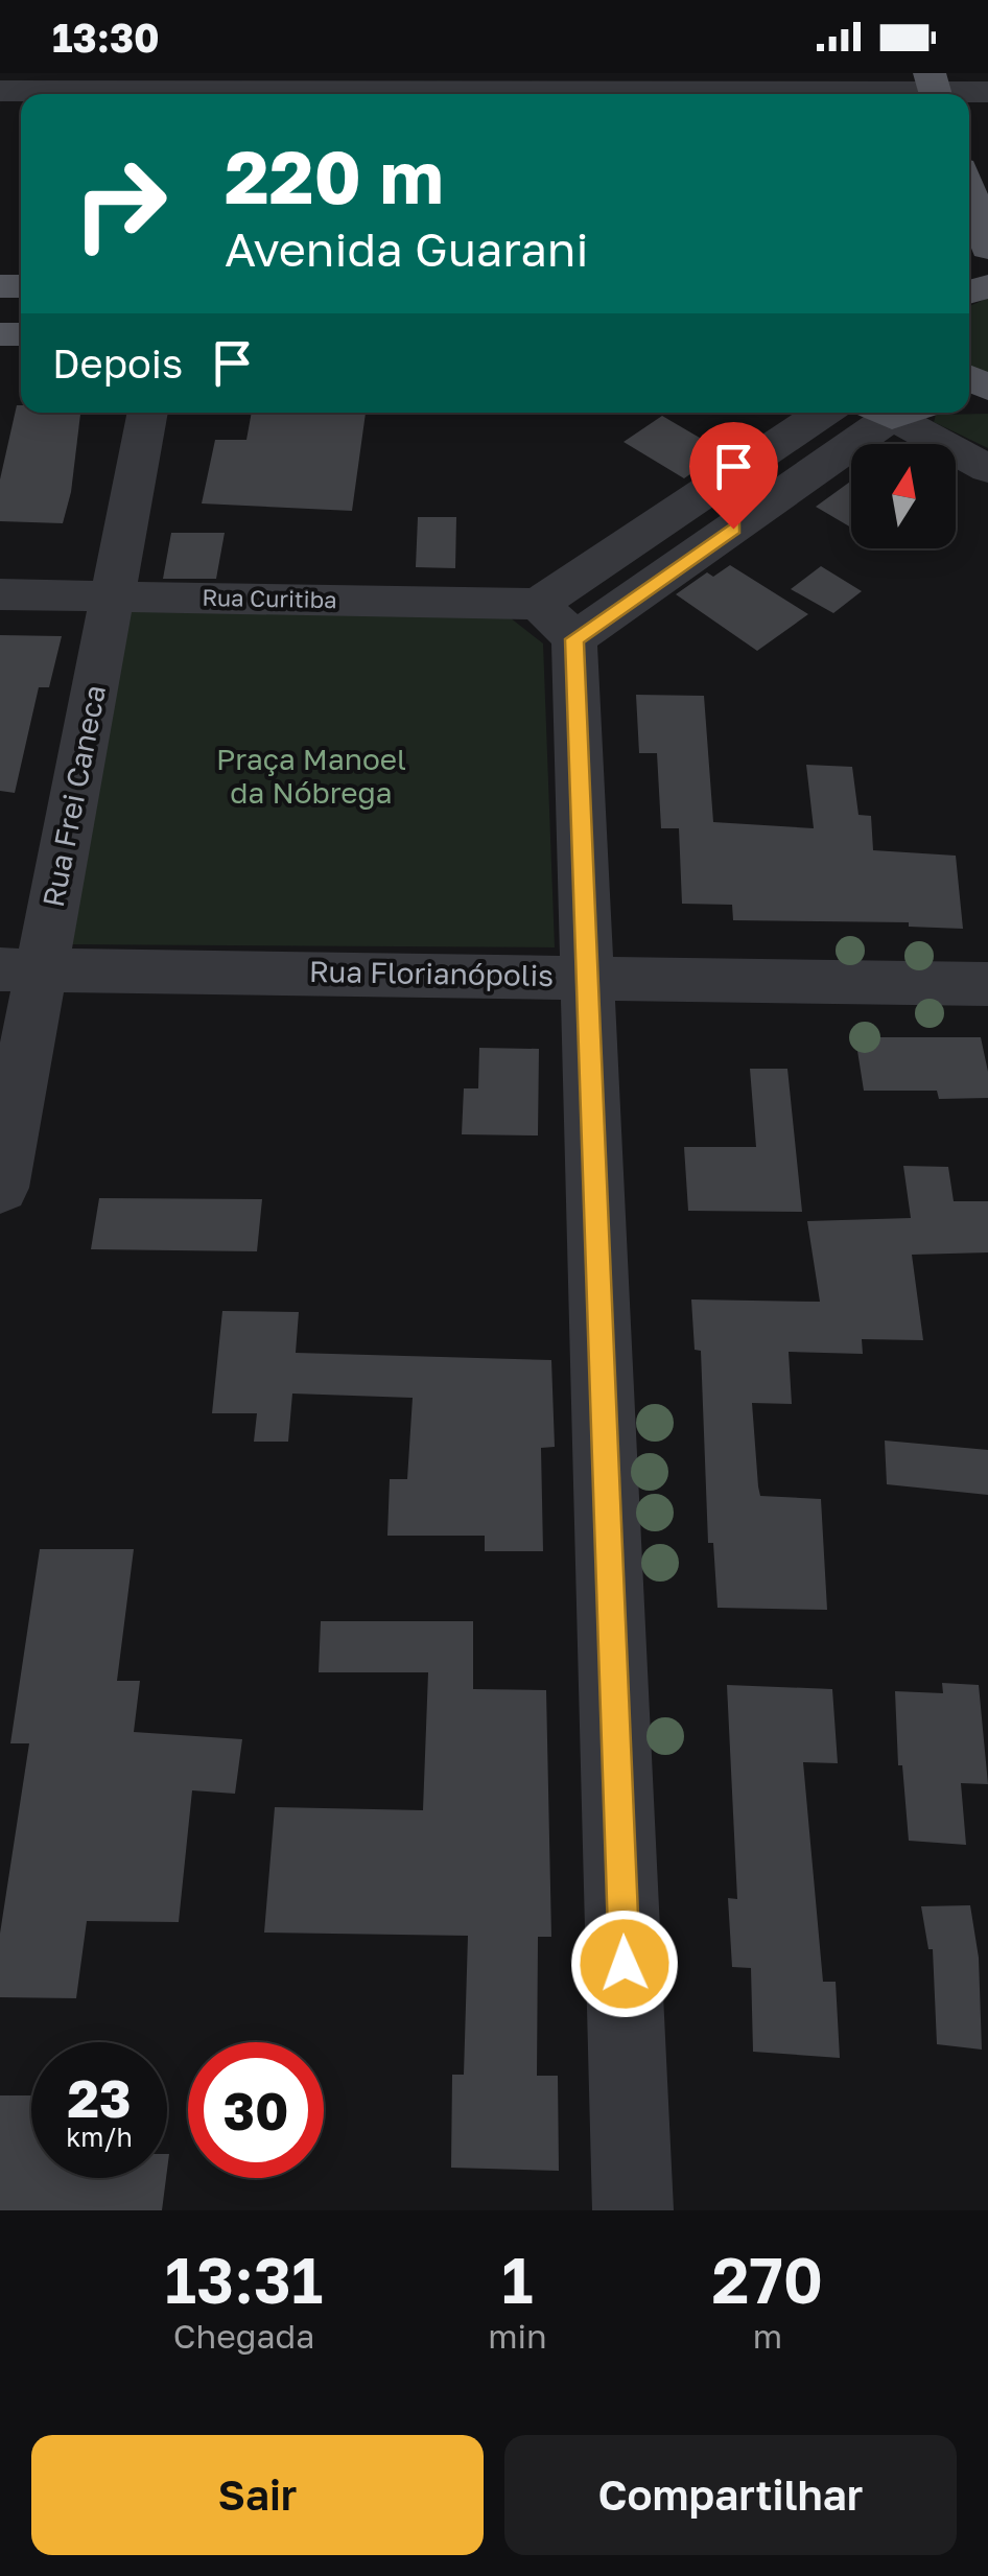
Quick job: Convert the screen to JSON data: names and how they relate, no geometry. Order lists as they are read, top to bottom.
{
  "streets": {
    "street": ["Rua Curitiba", "Rua Frei Caneca", "Rua Florianópolis"]
  },
  "crossings": [
    ["Rua Curitiba", "Rua Frei Caneca"],
    ["Rua Frei Caneca", "Rua Florianópolis"]
  ],
  "parks": ["Praça Manoel da Nóbrega"],
  "north": "top",
  "page": {
    "status": "13:30",
    "turn": ["220 m", "Avenida Guarani"],
    "then": "Depois",
    "speed": "23 km/h",
    "limit": "30",
    "eta": [
      "13:31",
      "Chegada",
      "1",
      "min",
      "270",
      "m"
    ],
    "buttons": ["Sair", "Compartilhar"]
  }
}
